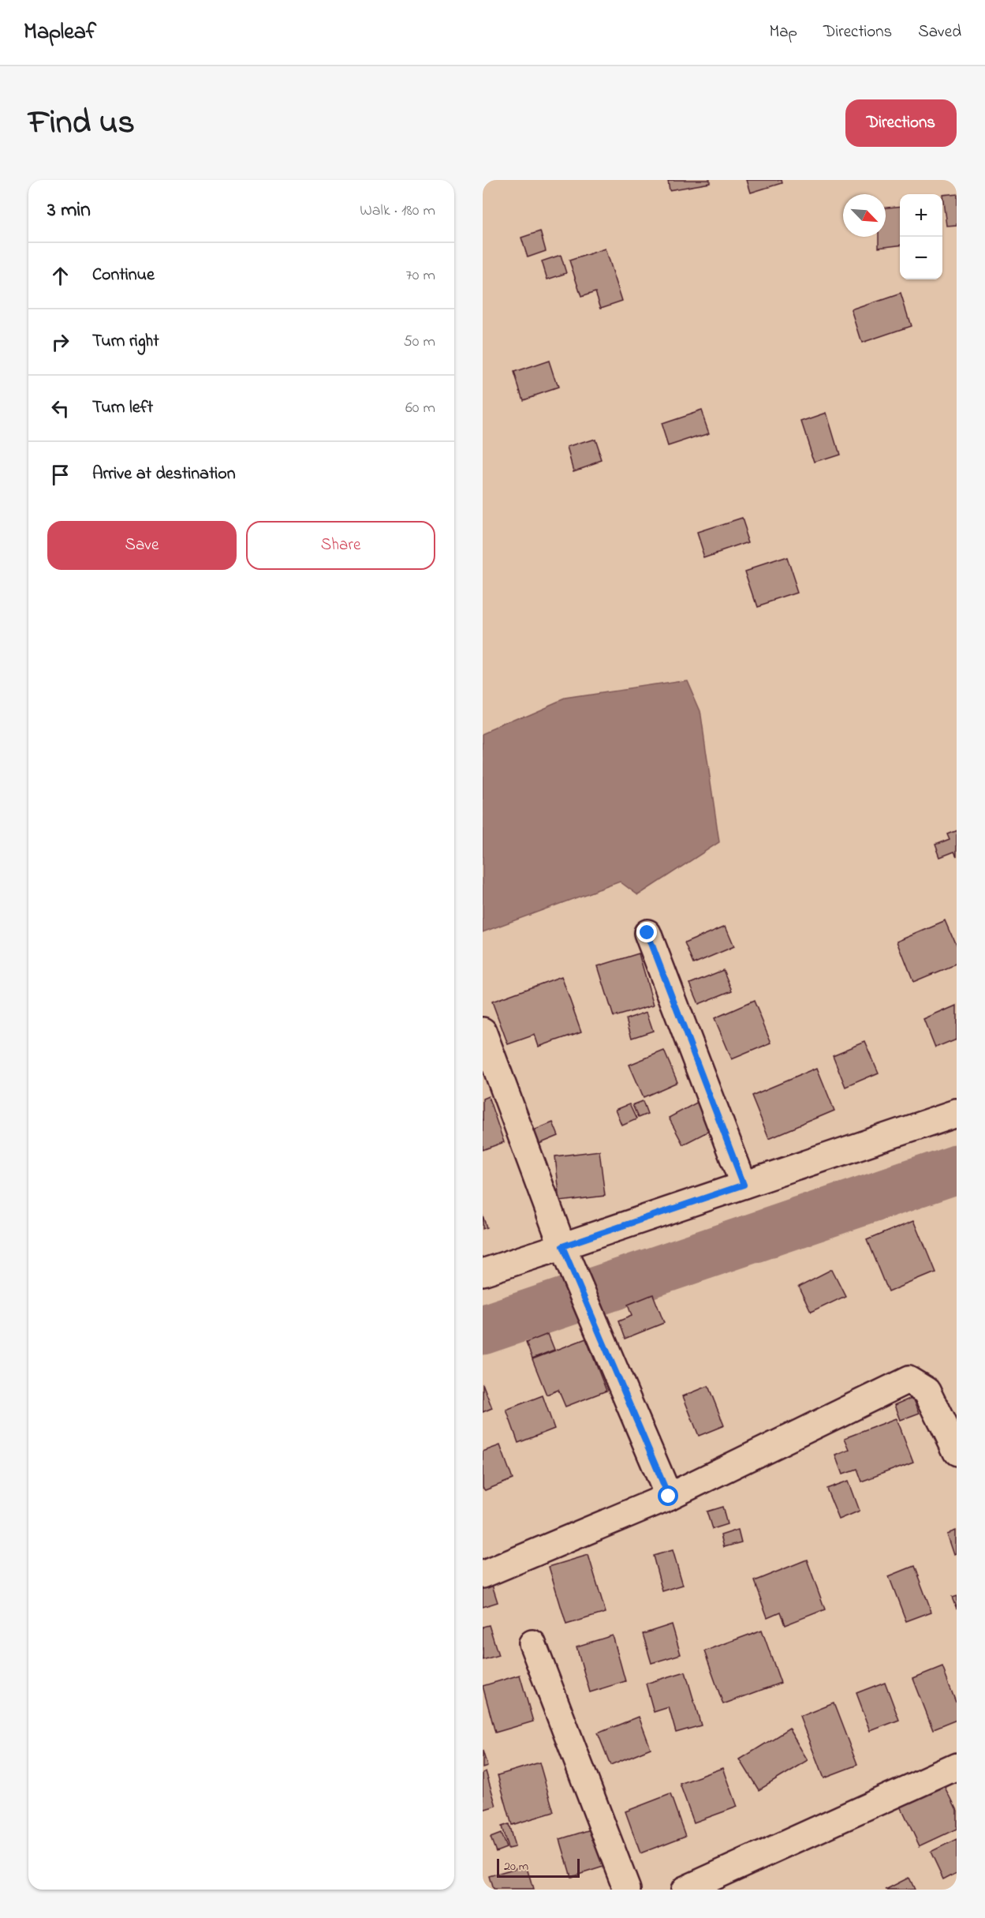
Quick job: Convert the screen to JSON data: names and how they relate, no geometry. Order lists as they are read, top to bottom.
{
  "scale_bar": "20 m",
  "north": "bottom right",
  "page": {
    "header": "Mapleaf",
    "nav": ["Map", "Directions", "Saved"],
    "title": "Find us",
    "buttons": [
      "Directions",
      ["Save", "Share"]
    ],
    "heading": ["3 min", "Walk · 180 m"],
    "map_buttons": ["+", "−"],
    "list": [
      ["Continue", "70 m"],
      ["Turn right", "50 m"],
      ["Turn left", "60 m"],
      "Arrive at destination"
    ],
    "scale": "20 m"
  }
}
